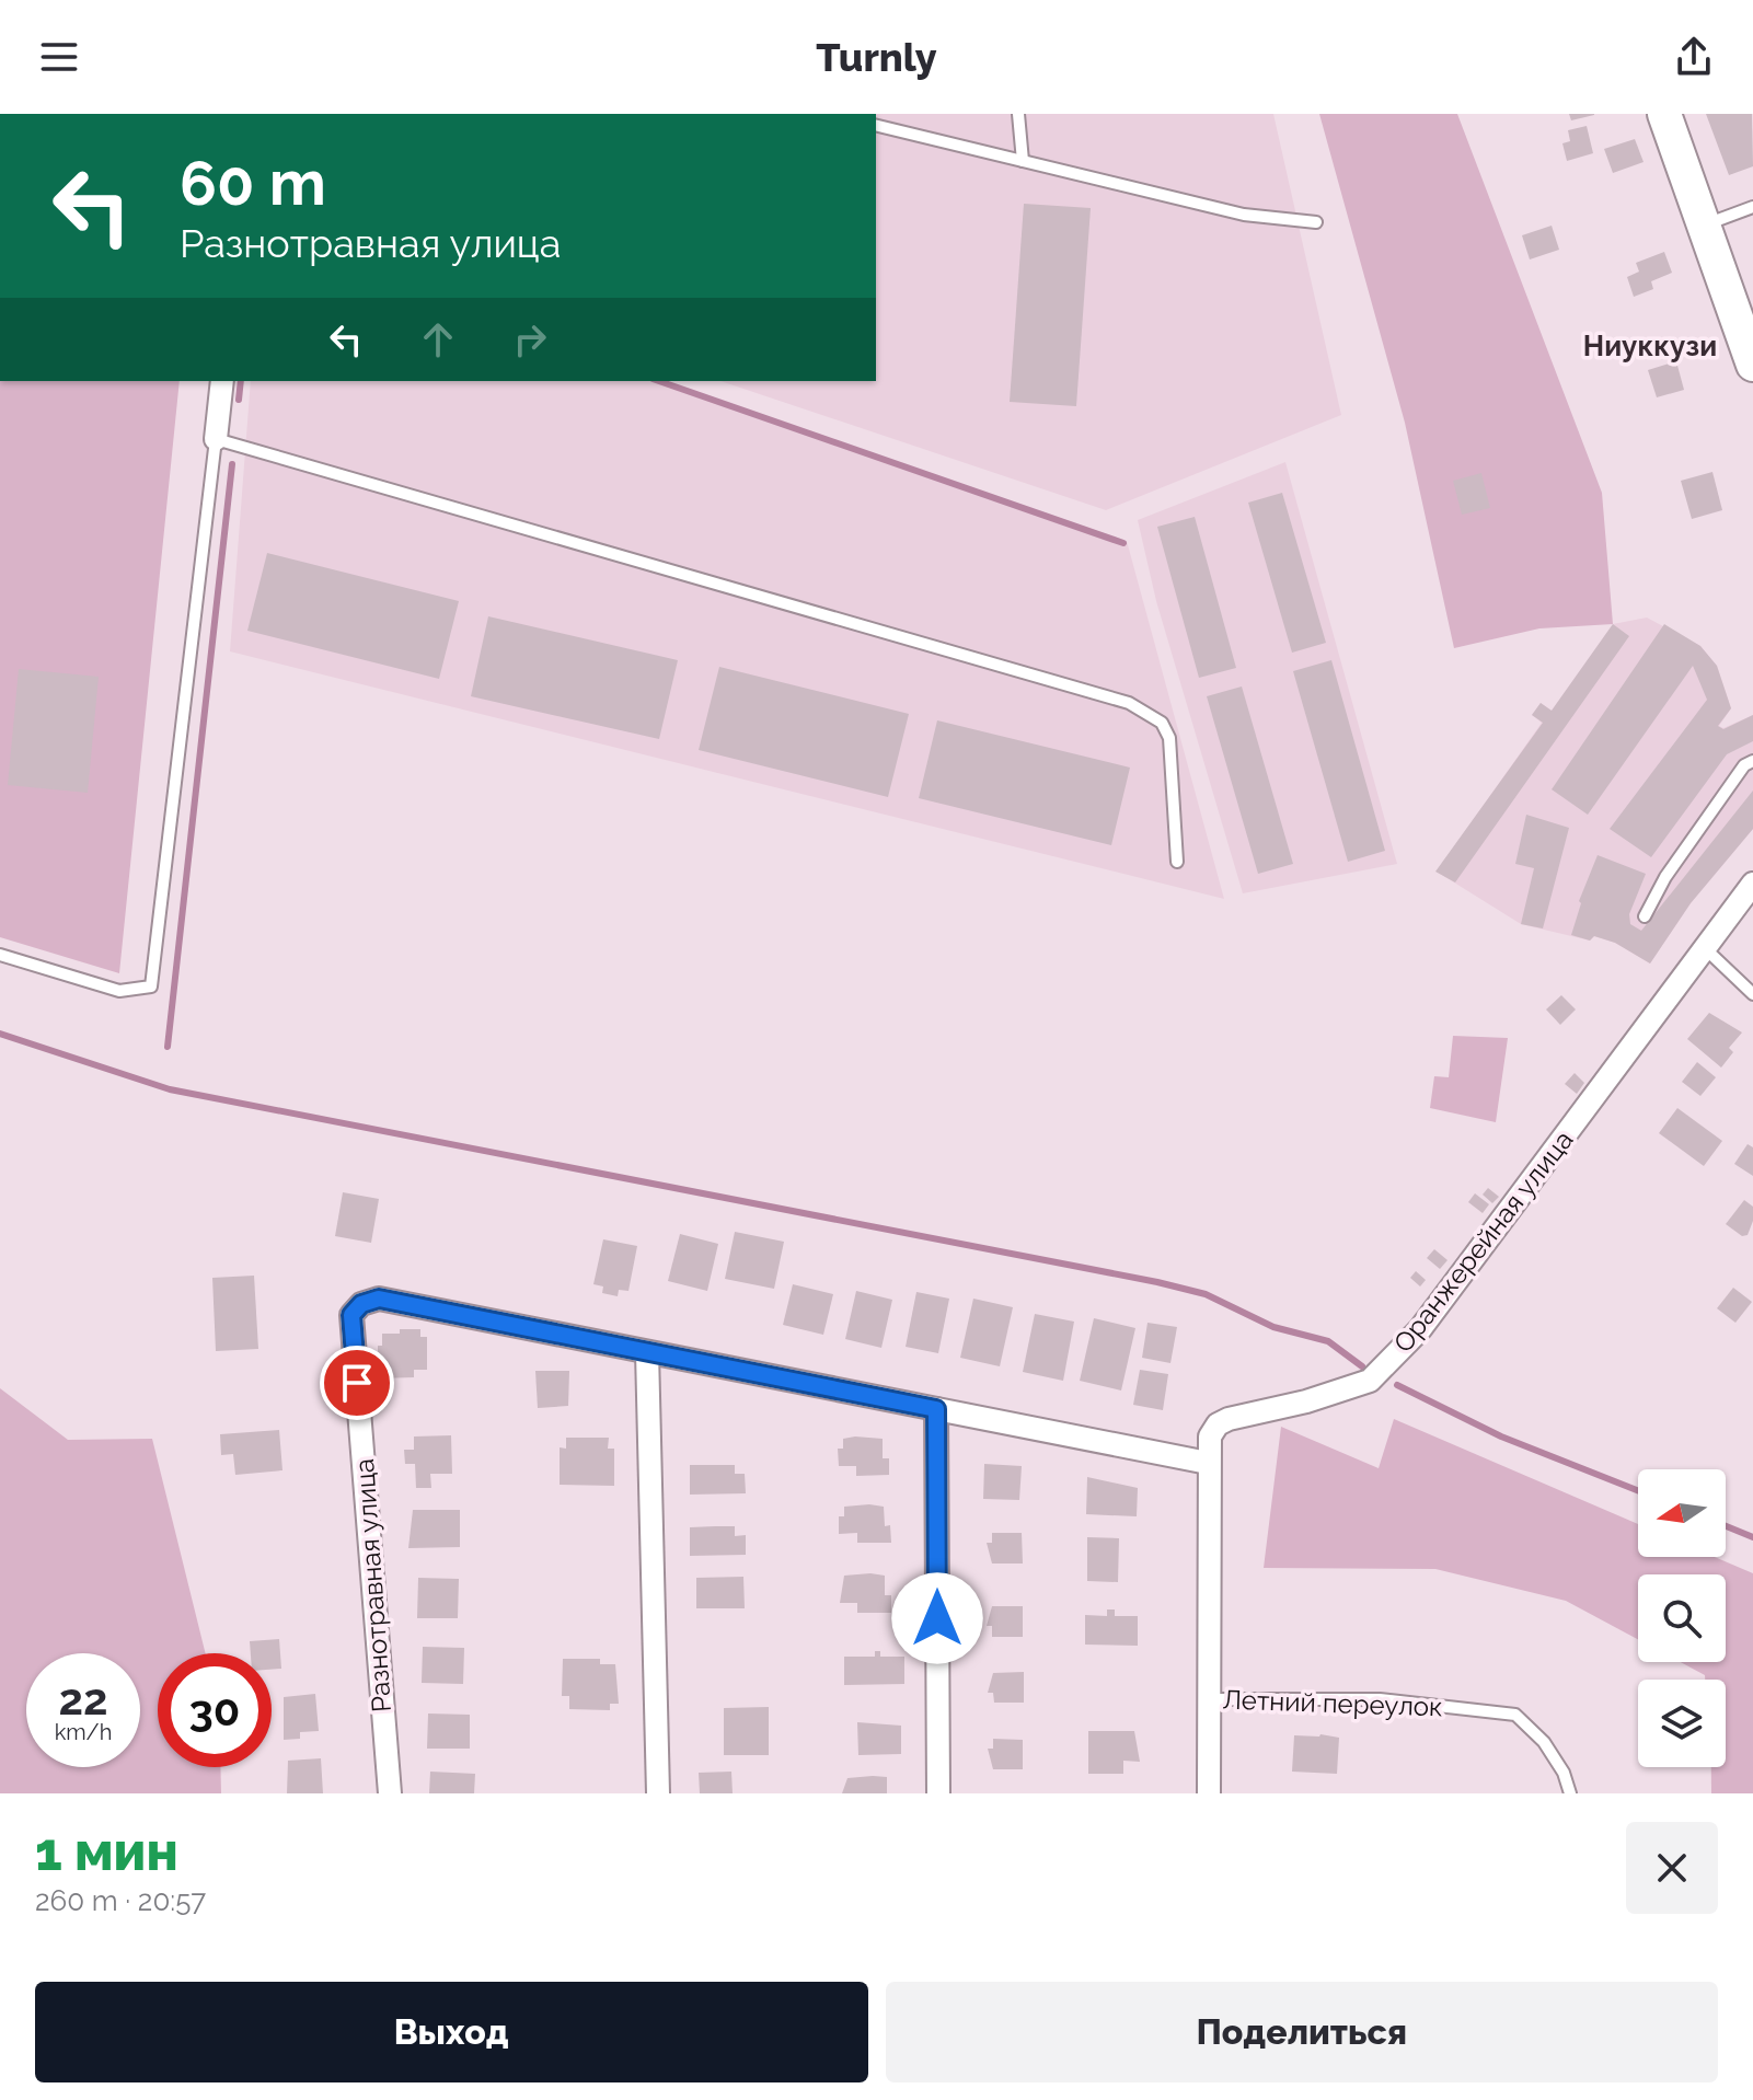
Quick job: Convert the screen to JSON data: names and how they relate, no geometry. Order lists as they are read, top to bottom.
{
  "streets": {
    "street": ["Оранжерейная улица", "Разнотравная улица"],
    "lane": ["Летний переулок"]
  },
  "crossings": [
    ["Оранжерейная улица", "Разнотравная улица"],
    ["Оранжерейная улица", "Летний переулок"]
  ],
  "districts": ["Ниуккузи"],
  "north": "left",
  "page": {
    "header": "Turnly",
    "turn": ["60 m", "Разнотравная улица"],
    "speed": "22 km/h",
    "limit": "30",
    "heading": ["1 мин", "260 m · 20:57"],
    "buttons": ["Выход", "Поделиться"]
  }
}
